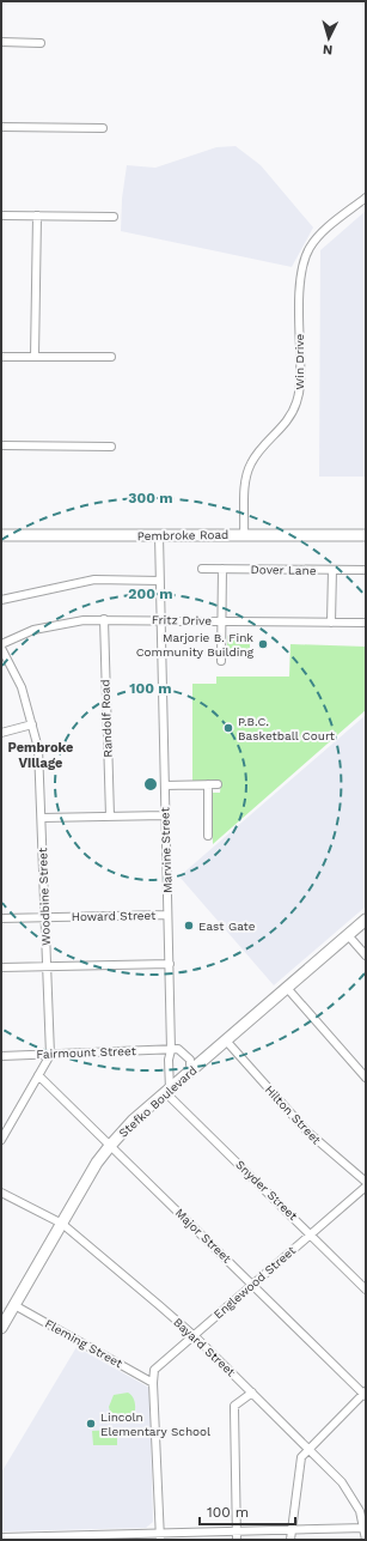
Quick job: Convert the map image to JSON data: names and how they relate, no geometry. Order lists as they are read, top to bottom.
{
  "streets": {
    "main road": ["Pembroke Road", "Stefko Boulevard"],
    "street": [
      "Win Drive",
      "Dover Lane",
      "Fritz Drive",
      "Randolf Road",
      "Marvine Street",
      "Woodbine Street",
      "Howard Street",
      "Fairmount Street",
      "Hilton Street",
      "Snyder Street",
      "Major Street",
      "Englewood Street",
      "Fleming Street",
      "Bayard Street"
    ]
  },
  "crossings": [
    ["Win Drive", "Pembroke Road"],
    ["Pembroke Road", "Marvine Street"],
    ["Fritz Drive", "Randolf Road"],
    ["Fritz Drive", "Marvine Street"],
    ["Fritz Drive", "Woodbine Street"],
    ["Marvine Street", "Howard Street"],
    ["Marvine Street", "Fairmount Street"],
    ["Marvine Street", "Stefko Boulevard"],
    ["Marvine Street", "Snyder Street"],
    ["Woodbine Street", "Howard Street"],
    ["Woodbine Street", "Fairmount Street"],
    ["Stefko Boulevard", "Hilton Street"],
    ["Stefko Boulevard", "Snyder Street"],
    ["Stefko Boulevard", "Major Street"],
    ["Stefko Boulevard", "Fleming Street"],
    ["Stefko Boulevard", "Bayard Street"],
    ["Snyder Street", "Englewood Street"],
    ["Major Street", "Englewood Street"],
    ["Englewood Street", "Fleming Street"],
    ["Englewood Street", "Bayard Street"]
  ],
  "districts": ["Pembroke Village"],
  "places": [
    "Marjorie B. Fink Community Building",
    "P.B.C. Basketball Court",
    "East Gate",
    "Lincoln Elementary School"
  ],
  "scale_bar": "100 m",
  "north": "bottom",
  "rings": ["300 m", "200 m", "100 m"]
}
